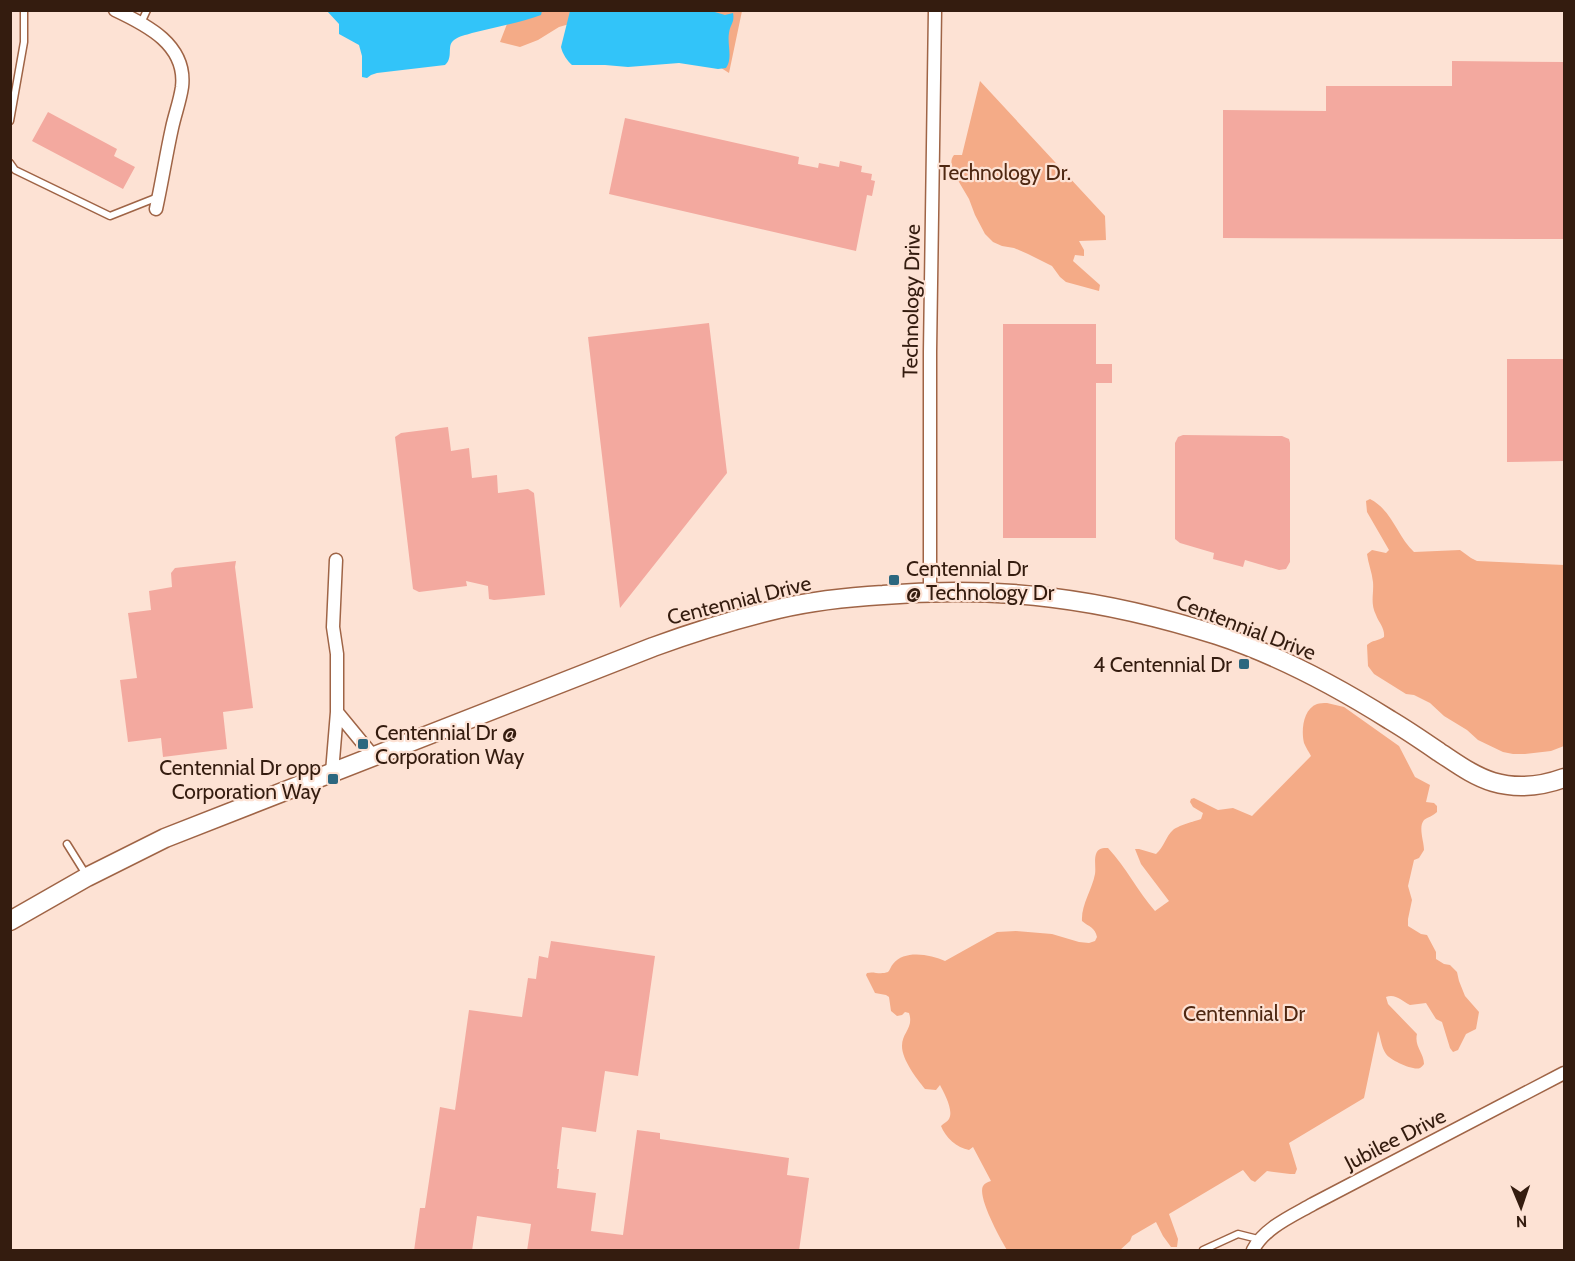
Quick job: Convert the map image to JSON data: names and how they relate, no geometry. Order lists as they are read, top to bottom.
{
  "streets": {
    "street": ["Technology Drive", "Centennial Drive", "Jubilee Drive"]
  },
  "crossings": [
    ["Technology Drive", "Centennial Drive"]
  ],
  "parks": ["Technology Dr.", "Centennial Dr"],
  "places": {
    "transit": [
      "Centennial Dr @ Technology Dr",
      "4 Centennial Dr",
      "Centennial Dr @ Corporation Way",
      "Centennial Dr opp Corporation Way"
    ]
  },
  "north": "bottom"
}
